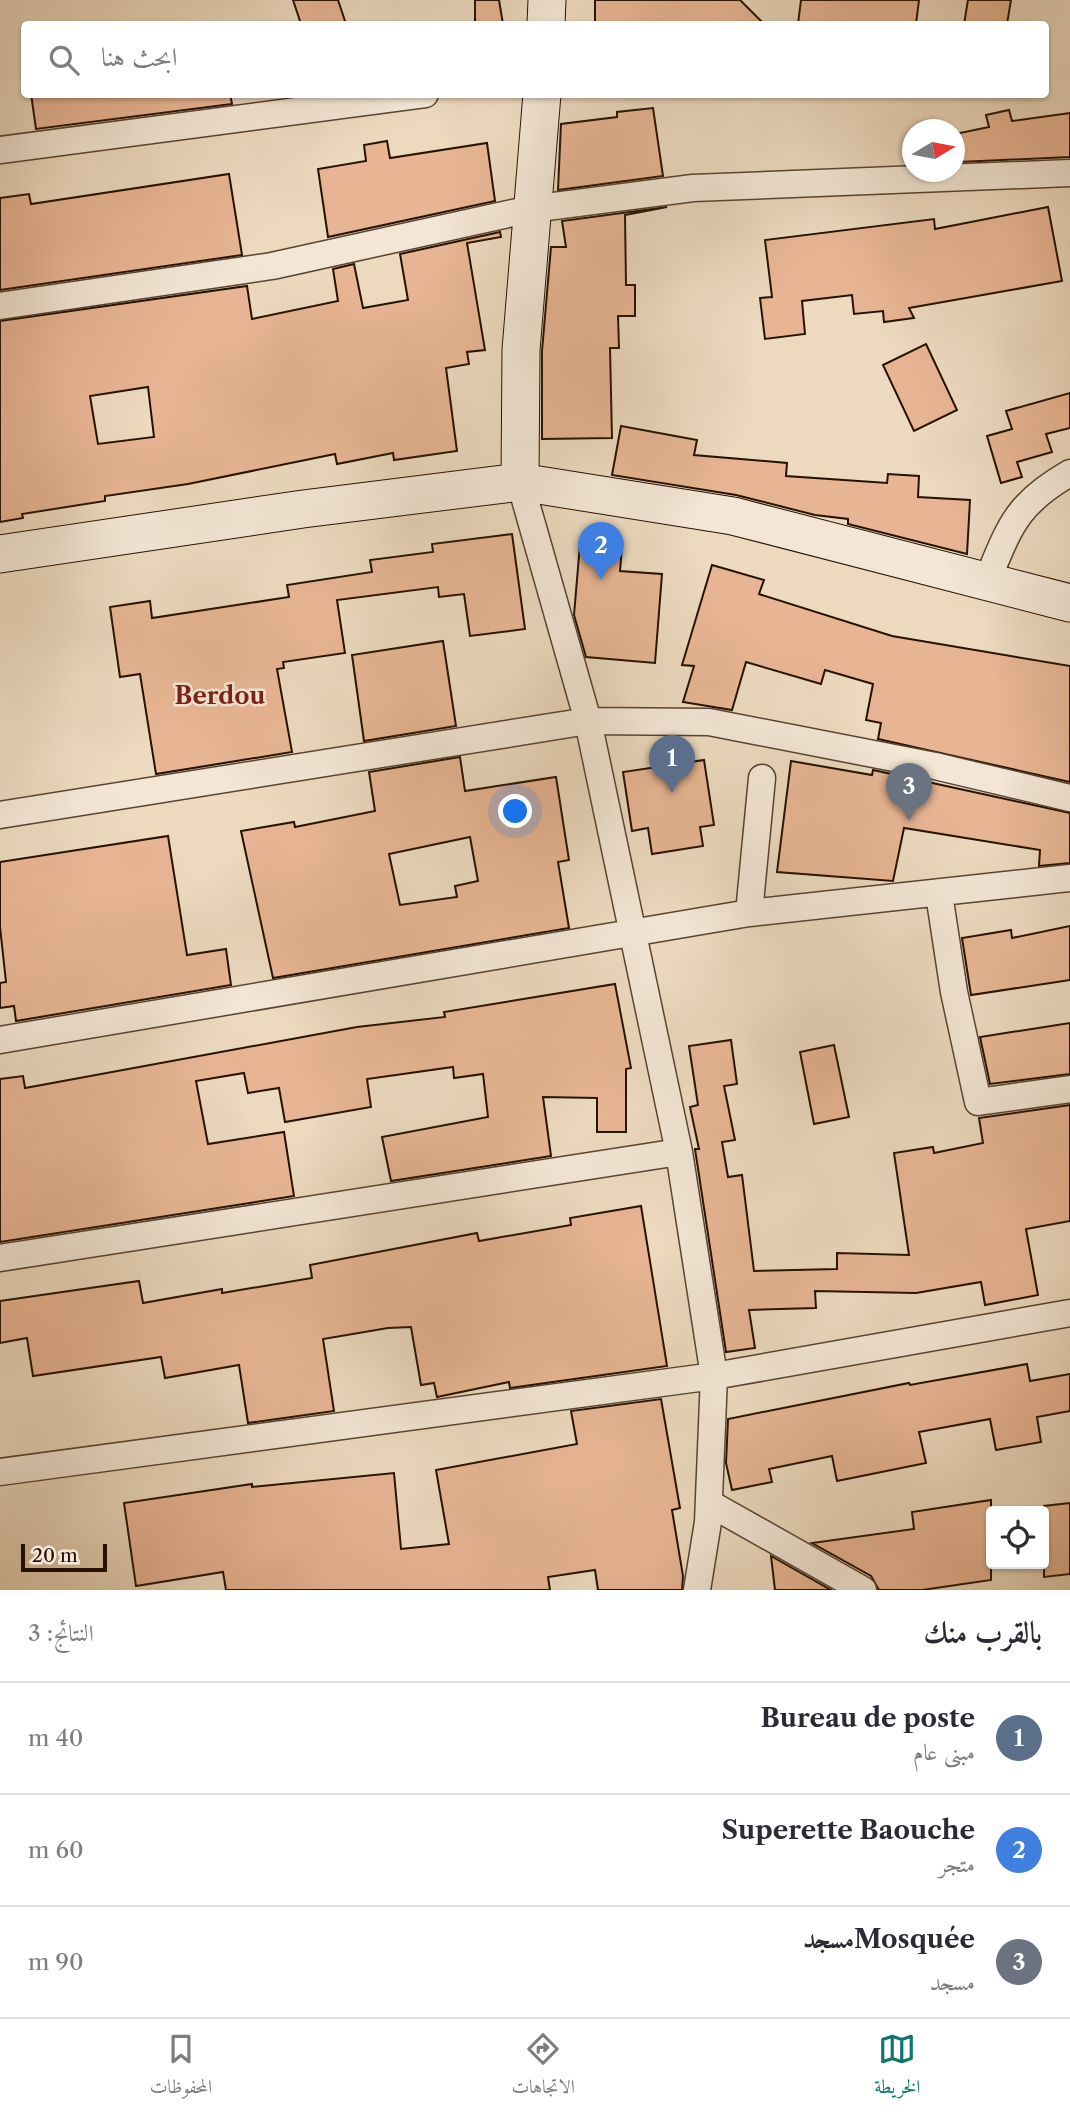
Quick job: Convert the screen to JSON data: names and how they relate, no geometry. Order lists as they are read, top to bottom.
{
  "districts": ["Berdou"],
  "scale_bar": "20 m",
  "north": "right",
  "page": {
    "search": "ابحث هنا",
    "pins": ["2", "1", "3"],
    "scale": "20 m",
    "heading": ["بالقرب منك", "النتائج: 3"],
    "list": [
      {
        "mark": "1",
        "name": "Bureau de poste",
        "note": "مبنى عام",
        "value": "40 m"
      },
      {
        "mark": "2",
        "name": "Superette Baouche",
        "note": "متجر",
        "value": "60 m"
      },
      {
        "mark": "3",
        "name": "Mosquéeمسجد",
        "note": "مسجد",
        "value": "90 m"
      }
    ],
    "nav": ["الخريطة", "الاتجاهات", "المحفوظات"]
  }
}
